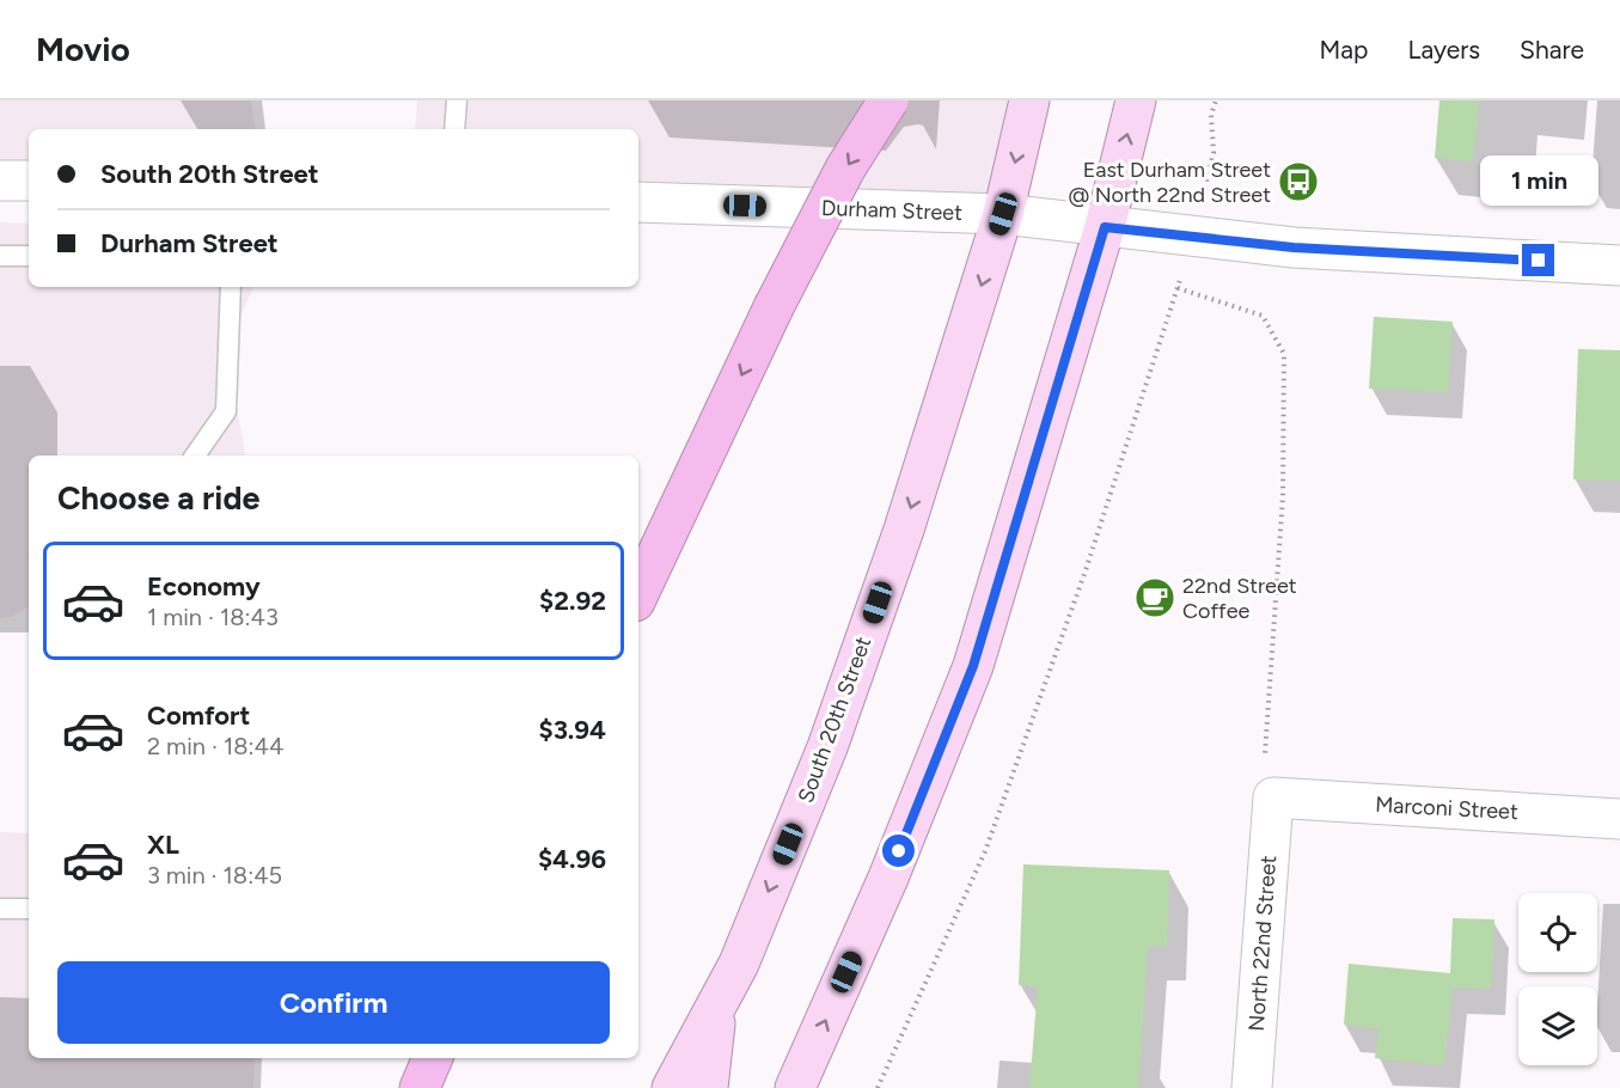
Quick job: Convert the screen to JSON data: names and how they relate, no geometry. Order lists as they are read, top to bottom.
{
  "streets": {
    "main road": ["South 20th Street"],
    "street": ["Durham Street", "Marconi Street", "North 22nd Street"]
  },
  "crossings": [
    ["Durham Street", "South 20th Street"],
    ["Marconi Street", "North 22nd Street"]
  ],
  "places": {
    "bus stop": ["East Durham Street @ North 22nd Street"],
    "cafe": ["22nd Street Coffee"]
  },
  "page": {
    "header": "Movio",
    "nav": ["Map", "Layers", "Share"],
    "banner": ["South 20th Street", "Durham Street"],
    "bubble": "1 min",
    "heading": "Choose a ride",
    "list": [
      {
        "name": "Economy",
        "note": "1 min · 18:43",
        "value": "$2.92"
      },
      {
        "name": "Comfort",
        "note": "2 min · 18:44",
        "value": "$3.94"
      },
      {
        "name": "XL",
        "note": "3 min · 18:45",
        "value": "$4.96"
      }
    ],
    "buttons": "Confirm"
  }
}
